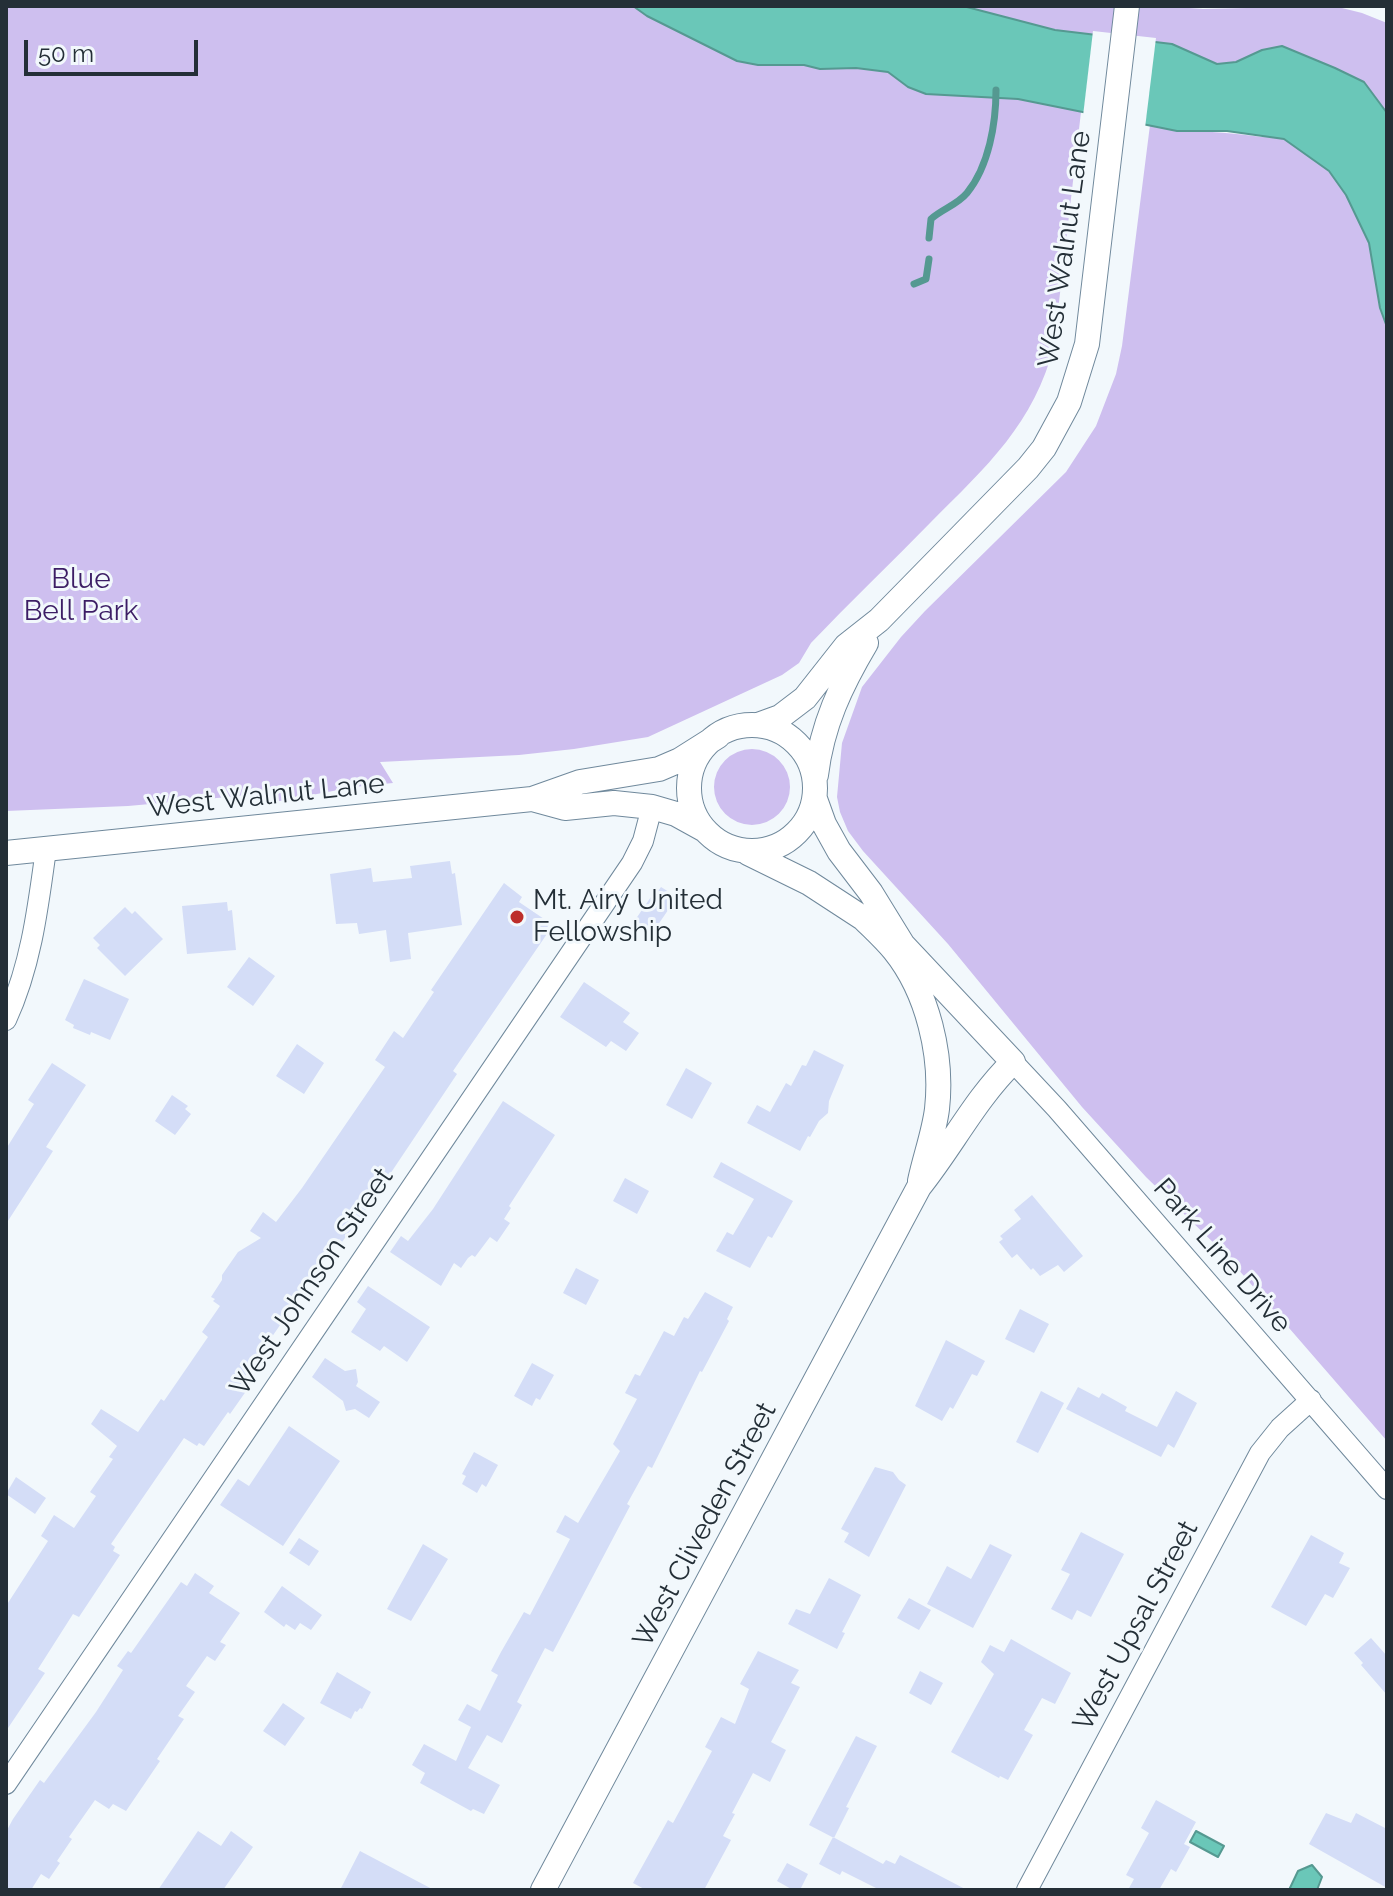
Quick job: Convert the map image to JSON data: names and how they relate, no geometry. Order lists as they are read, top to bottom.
{
  "streets": {
    "street": [
      "West Walnut Lane",
      "Park Line Drive",
      "West Johnson Street",
      "West Cliveden Street",
      "West Upsal Street"
    ]
  },
  "crossings": [
    ["West Walnut Lane", "West Johnson Street"],
    ["Park Line Drive", "West Cliveden Street"],
    ["Park Line Drive", "West Upsal Street"]
  ],
  "parks": ["Blue Bell Park"],
  "places": ["Mt. Airy United Fellowship"],
  "scale_bar": "50 m"
}
